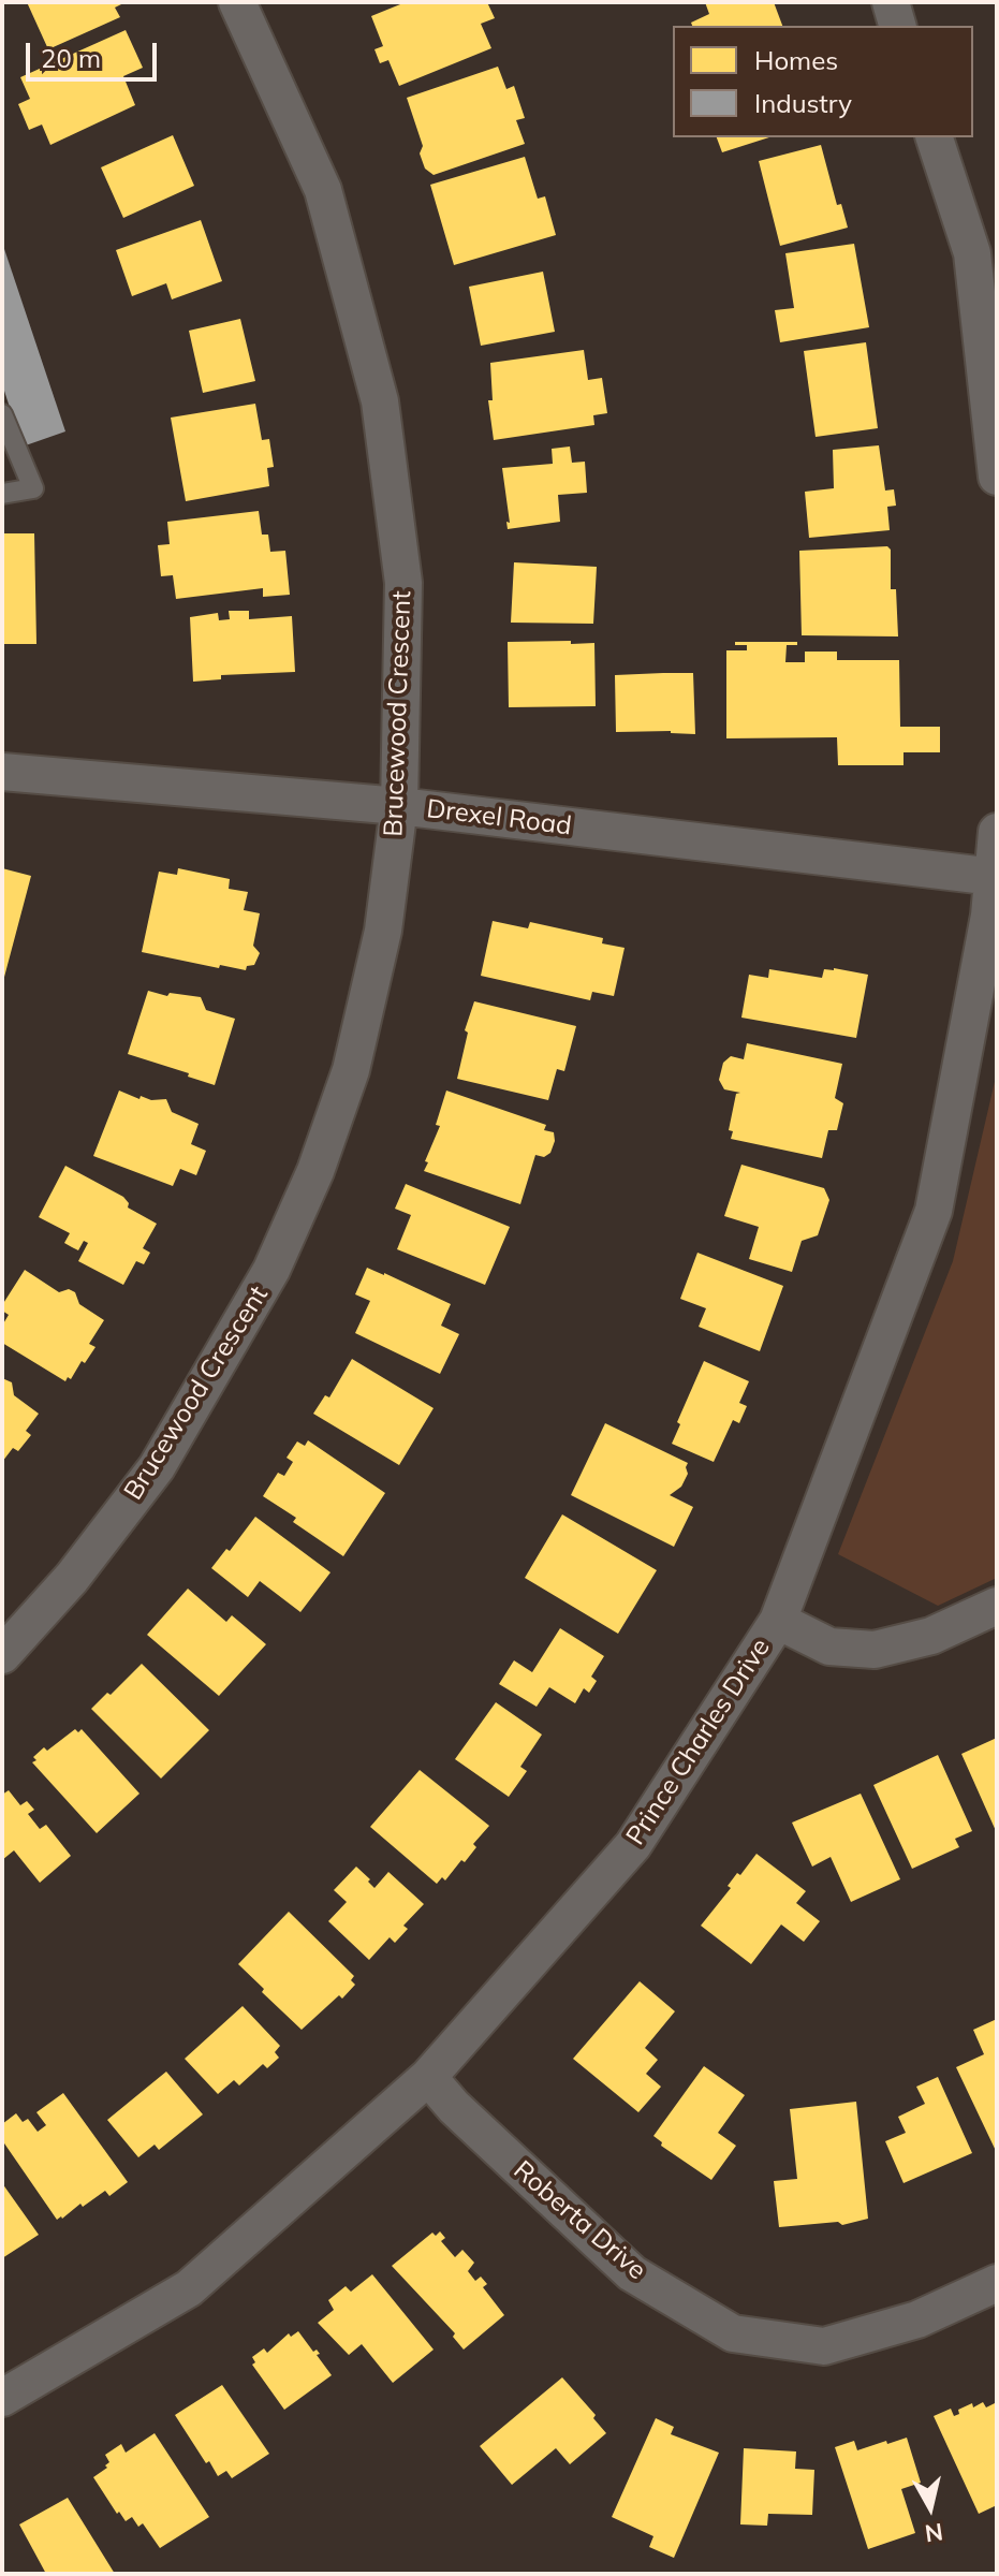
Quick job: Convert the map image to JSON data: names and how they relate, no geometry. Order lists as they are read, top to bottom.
{
  "streets": {
    "street": [
      "Brucewood Crescent",
      "Drexel Road",
      "Prince Charles Drive",
      "Roberta Drive"
    ]
  },
  "crossings": [
    ["Brucewood Crescent", "Drexel Road"],
    ["Drexel Road", "Prince Charles Drive"],
    ["Prince Charles Drive", "Roberta Drive"]
  ],
  "legend": ["Homes", "Industry"],
  "scale_bar": "20 m",
  "north": "bottom"
}
